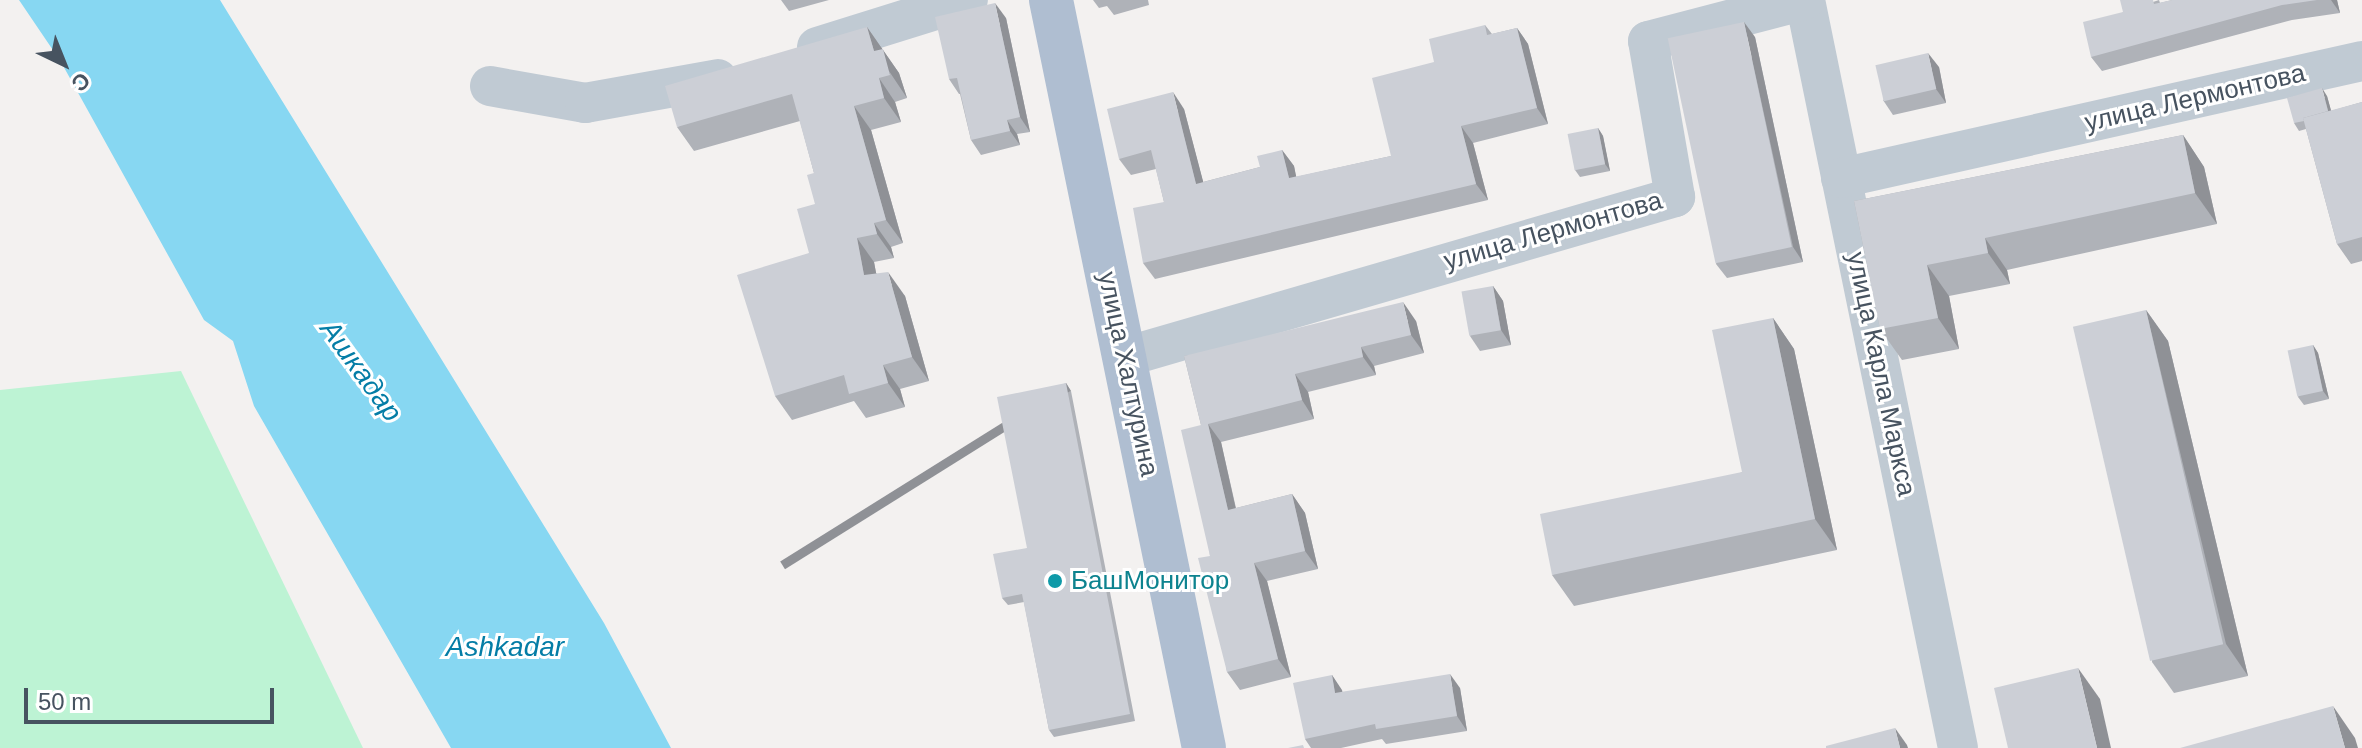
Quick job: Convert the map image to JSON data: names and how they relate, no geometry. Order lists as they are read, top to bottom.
{
  "streets": {
    "main road": ["улица Халтурина"],
    "street": ["улица Лермонтова", "улица Карла Маркса"]
  },
  "crossings": [
    ["улица Лермонтова", "улица Халтурина"],
    ["улица Лермонтова", "улица Карла Маркса"]
  ],
  "water": ["Ашкадар", "Ashkadar"],
  "places": ["БашМонитор"],
  "scale_bar": "50 m",
  "north": "bottom right"
}
